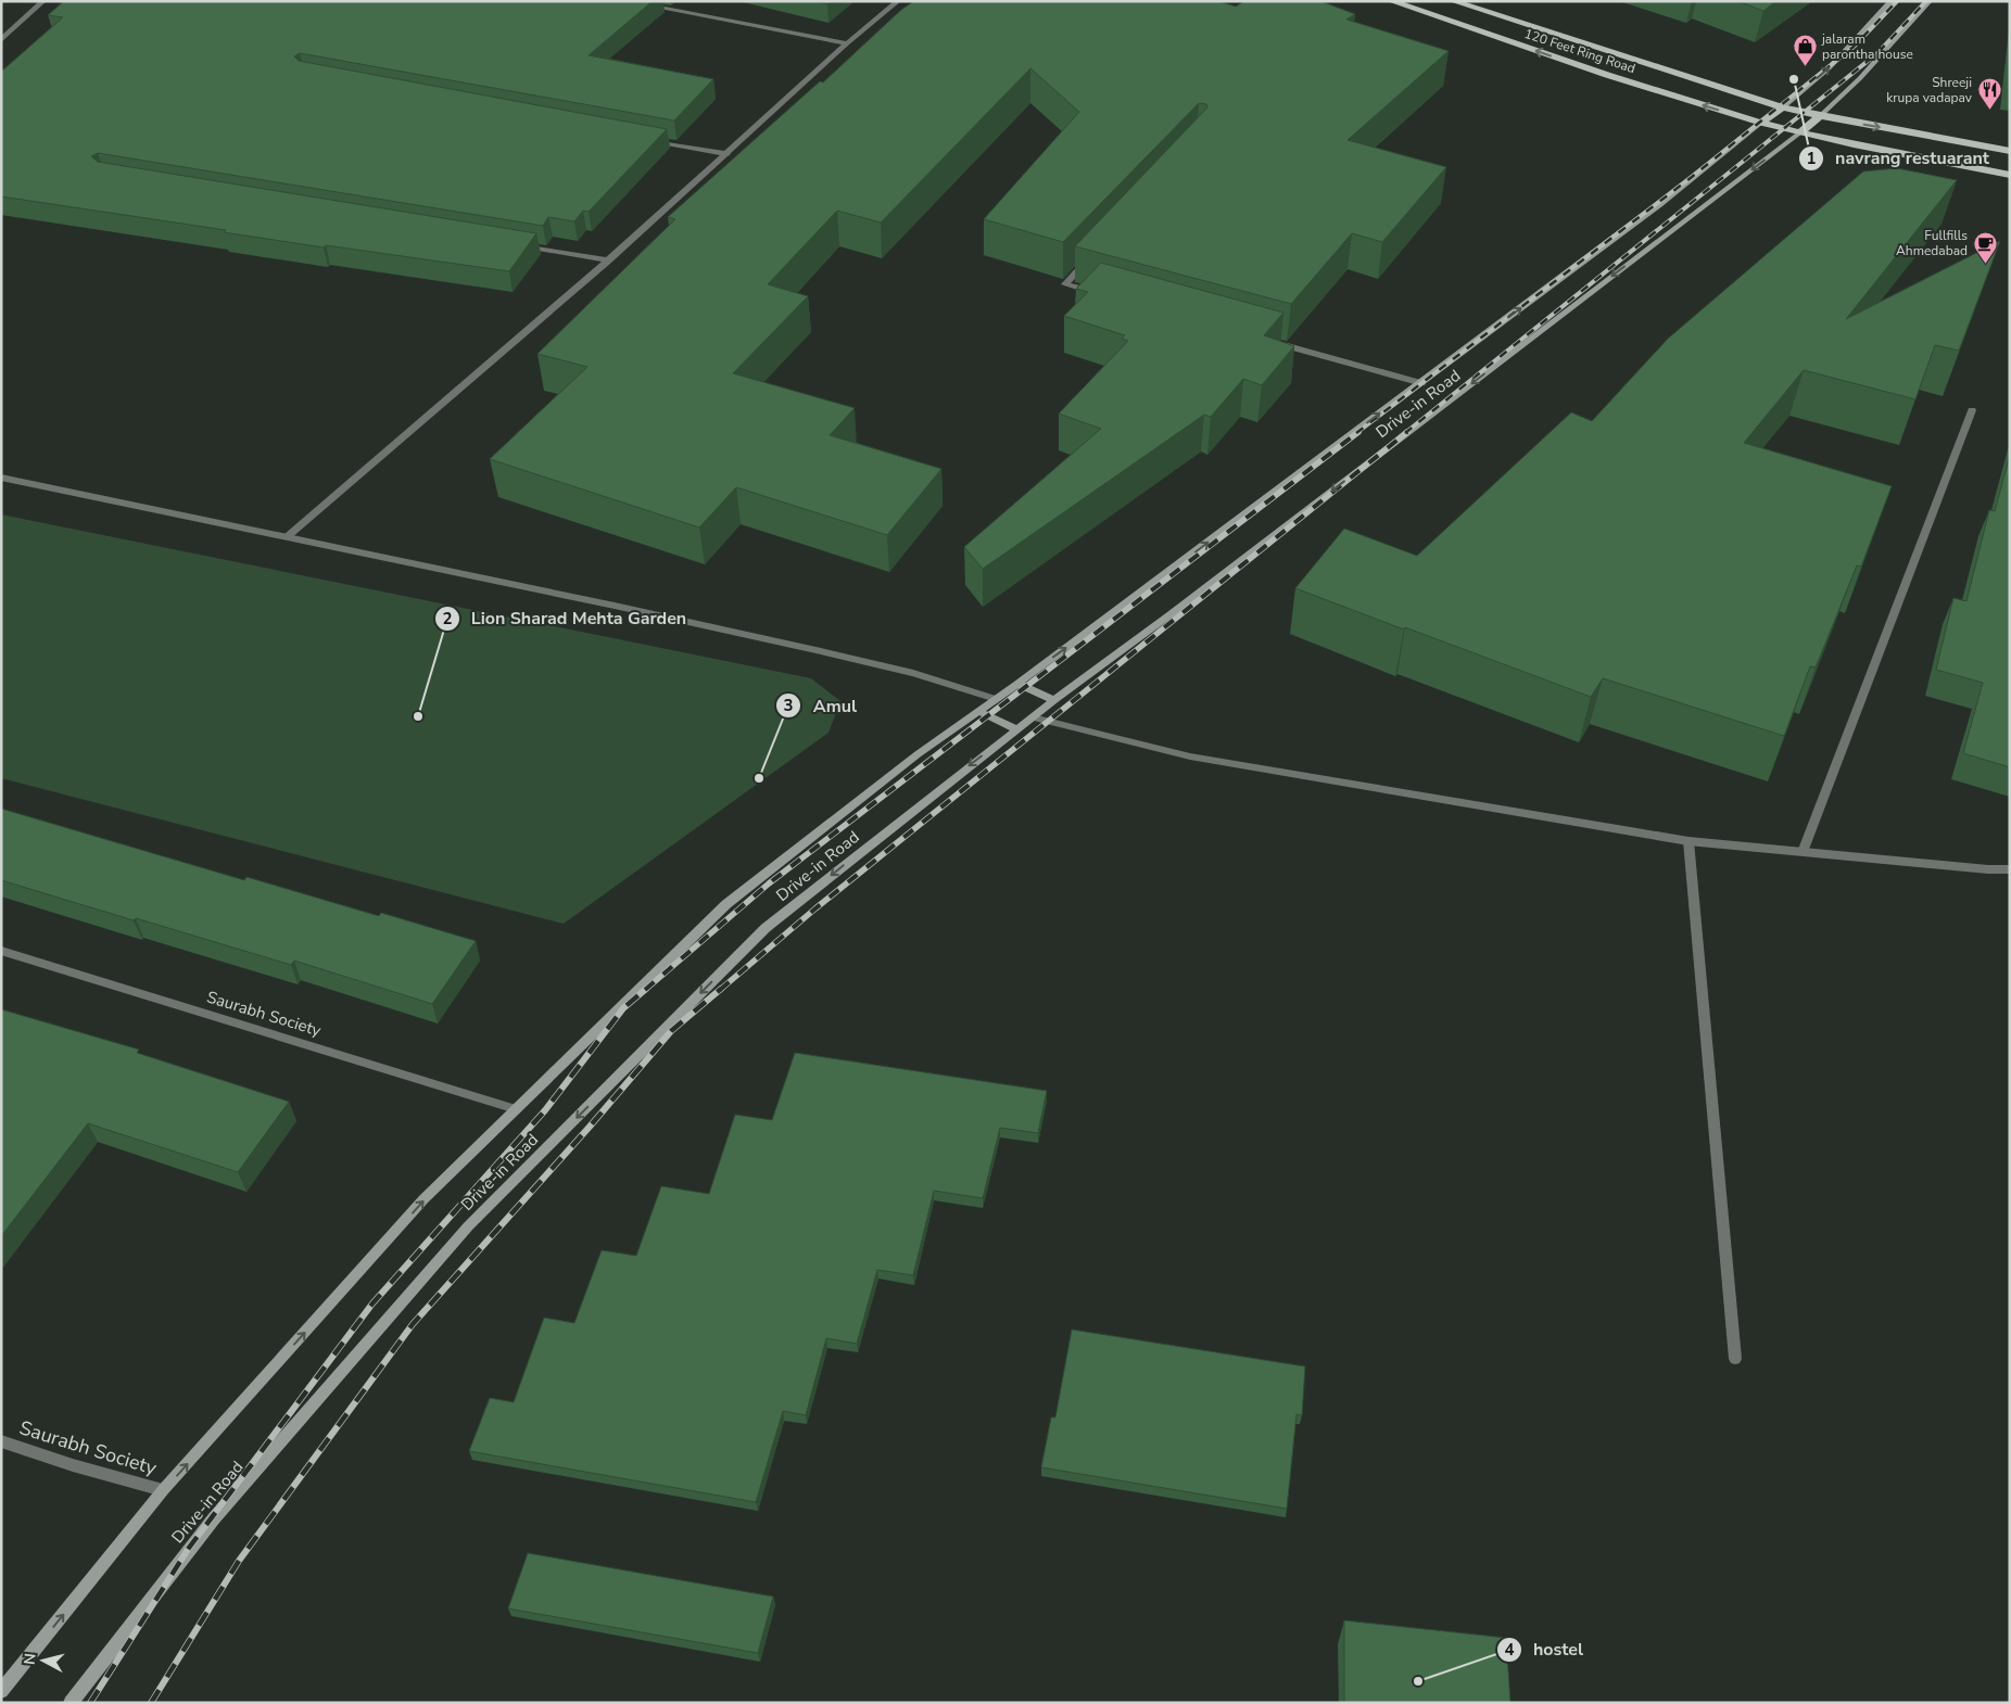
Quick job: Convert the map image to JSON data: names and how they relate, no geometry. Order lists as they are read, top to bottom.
{
  "streets": {
    "main road": ["120 Feet Ring Road", "Drive-in Road"],
    "street": ["Saurabh Society"]
  },
  "crossings": [
    ["120 Feet Ring Road", "Drive-in Road"]
  ],
  "places": {
    "shop": ["jalaram parontha house"],
    "other": [
      "navrang restuarant",
      "Lion Sharad Mehta Garden",
      "Amul",
      "hostel"
    ],
    "restaurant": ["Shreeji krupa vadapav"],
    "cafe": ["Fullfills Ahmedabad"]
  },
  "north": "left"
}
